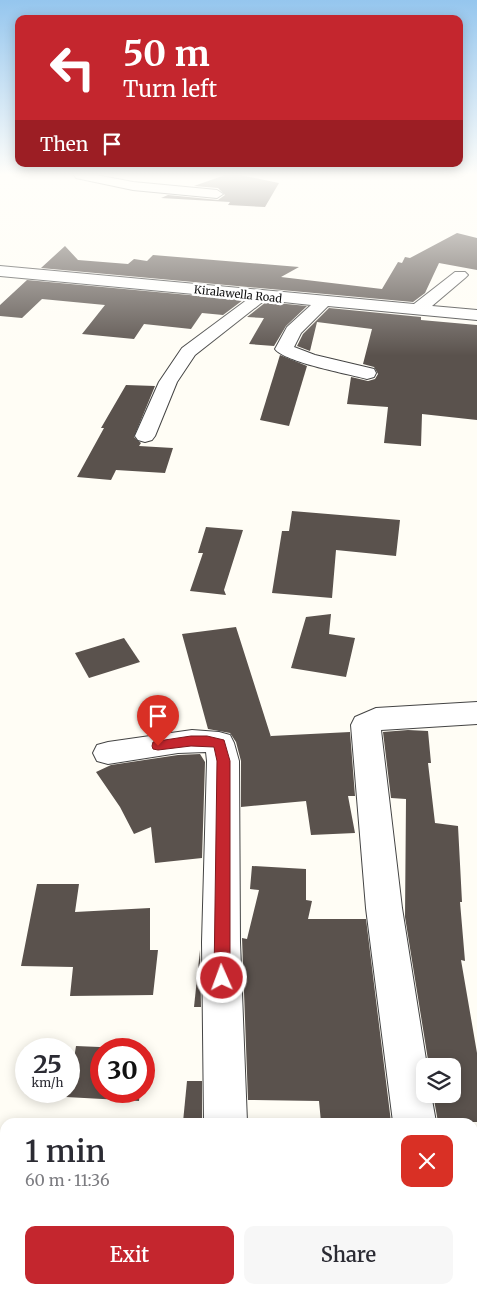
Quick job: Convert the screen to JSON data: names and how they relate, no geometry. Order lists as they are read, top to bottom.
{
  "streets": {
    "street": ["Kiralawella Road"]
  },
  "page": {
    "turn": ["50 m", "Turn left"],
    "then": "Then",
    "speed": "25 km/h",
    "limit": "30",
    "heading": ["1 min", "60 m · 11:36"],
    "buttons": ["Exit", "Share"]
  }
}
